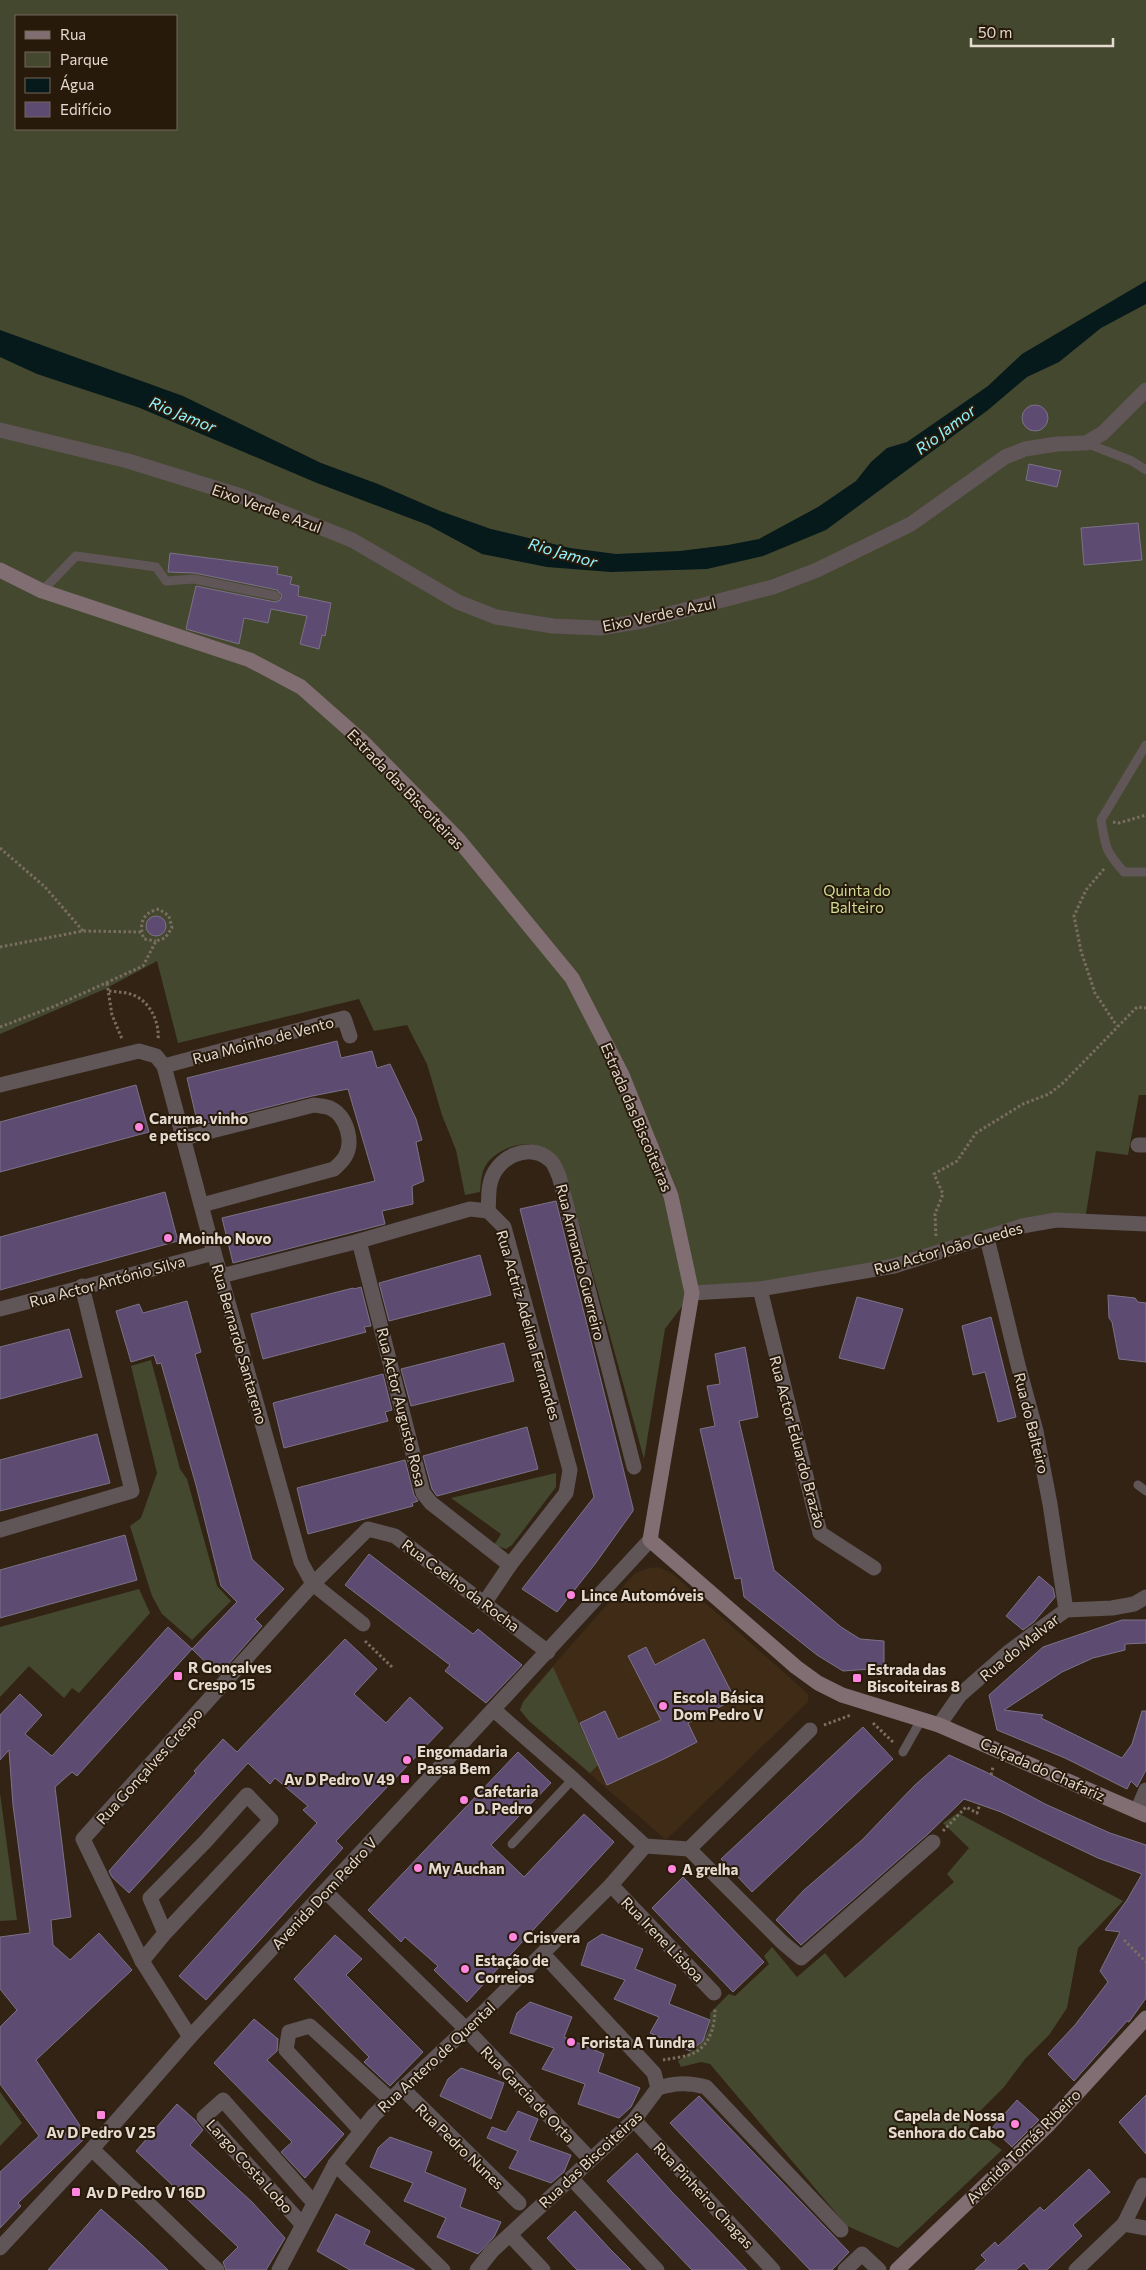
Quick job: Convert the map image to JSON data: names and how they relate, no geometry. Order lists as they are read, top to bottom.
{
  "streets": {
    "street": [
      "Eixo Verde e Azul",
      "Estrada das Biscoiteiras",
      "Rua Moinho de Vento",
      "Rua Actor João Guedes",
      "Rua Armando Guerreiro",
      "Rua Actor António Silva",
      "Rua Actriz Adelina Fernandes",
      "Rua Bernardo Santareno",
      "Rua Actor Augusto Rosa",
      "Rua do Balteiro",
      "Rua Actor Eduardo Brazão",
      "Rua Coelho da Rocha",
      "Rua do Malvar",
      "Rua Gonçalves Crespo",
      "Calçada do Chafariz",
      "Avenida Dom Pedro V",
      "Rua Irene Lisboa",
      "Rua Antero de Quental",
      "Rua Garcia de Orta",
      "Rua Pedro Nunes",
      "Avenida Tomás Ribeiro",
      "Rua das Biscoiteiras",
      "Largo Costa Lobo",
      "Rua Pinheiro Chagas"
    ]
  },
  "crossings": [
    ["Estrada das Biscoiteiras", "Rua Actor João Guedes"],
    ["Estrada das Biscoiteiras", "Avenida Dom Pedro V"],
    ["Rua Moinho de Vento", "Rua Bernardo Santareno"],
    ["Rua Actor João Guedes", "Rua do Balteiro"],
    ["Rua Actor João Guedes", "Rua Actor Eduardo Brazão"],
    ["Rua Armando Guerreiro", "Rua Actriz Adelina Fernandes"],
    ["Rua Actor António Silva", "Rua Bernardo Santareno"],
    ["Rua Actriz Adelina Fernandes", "Rua Actor Augusto Rosa"],
    ["Rua Actriz Adelina Fernandes", "Rua Coelho da Rocha"],
    ["Rua Bernardo Santareno", "Rua Gonçalves Crespo"],
    ["Rua do Balteiro", "Rua do Malvar"],
    ["Rua Coelho da Rocha", "Rua Gonçalves Crespo"],
    ["Rua Coelho da Rocha", "Avenida Dom Pedro V"],
    ["Rua do Malvar", "Calçada do Chafariz"],
    ["Rua Gonçalves Crespo", "Avenida Dom Pedro V"],
    ["Avenida Dom Pedro V", "Rua Garcia de Orta"],
    ["Rua Irene Lisboa", "Rua Antero de Quental"],
    ["Rua Antero de Quental", "Rua Garcia de Orta"],
    ["Rua Antero de Quental", "Rua Pedro Nunes"],
    ["Rua Antero de Quental", "Largo Costa Lobo"],
    ["Rua Garcia de Orta", "Rua das Biscoiteiras"],
    ["Rua das Biscoiteiras", "Rua Pinheiro Chagas"]
  ],
  "water": ["Rio Jamor"],
  "parks": ["Quinta do Balteiro"],
  "places": {
    "other": [
      "Caruma, vinho e petisco",
      "Moinho Novo",
      "Lince Automóveis",
      "Escola Básica Dom Pedro V",
      "Engomadaria Passa Bem",
      "Cafetaria D. Pedro",
      "My Auchan",
      "A grelha",
      "Crisvera",
      "Estação de Correios",
      "Forista A Tundra",
      "Capela de Nossa Senhora do Cabo"
    ],
    "transit": [
      "R Gonçalves Crespo 15",
      "Estrada das Biscoiteiras 8",
      "Av D Pedro V 49",
      "Av D Pedro V 25",
      "Av D Pedro V 16D"
    ]
  },
  "legend": [
    "Rua",
    "Parque",
    "Água",
    "Edifício"
  ],
  "scale_bar": "50 m"
}
